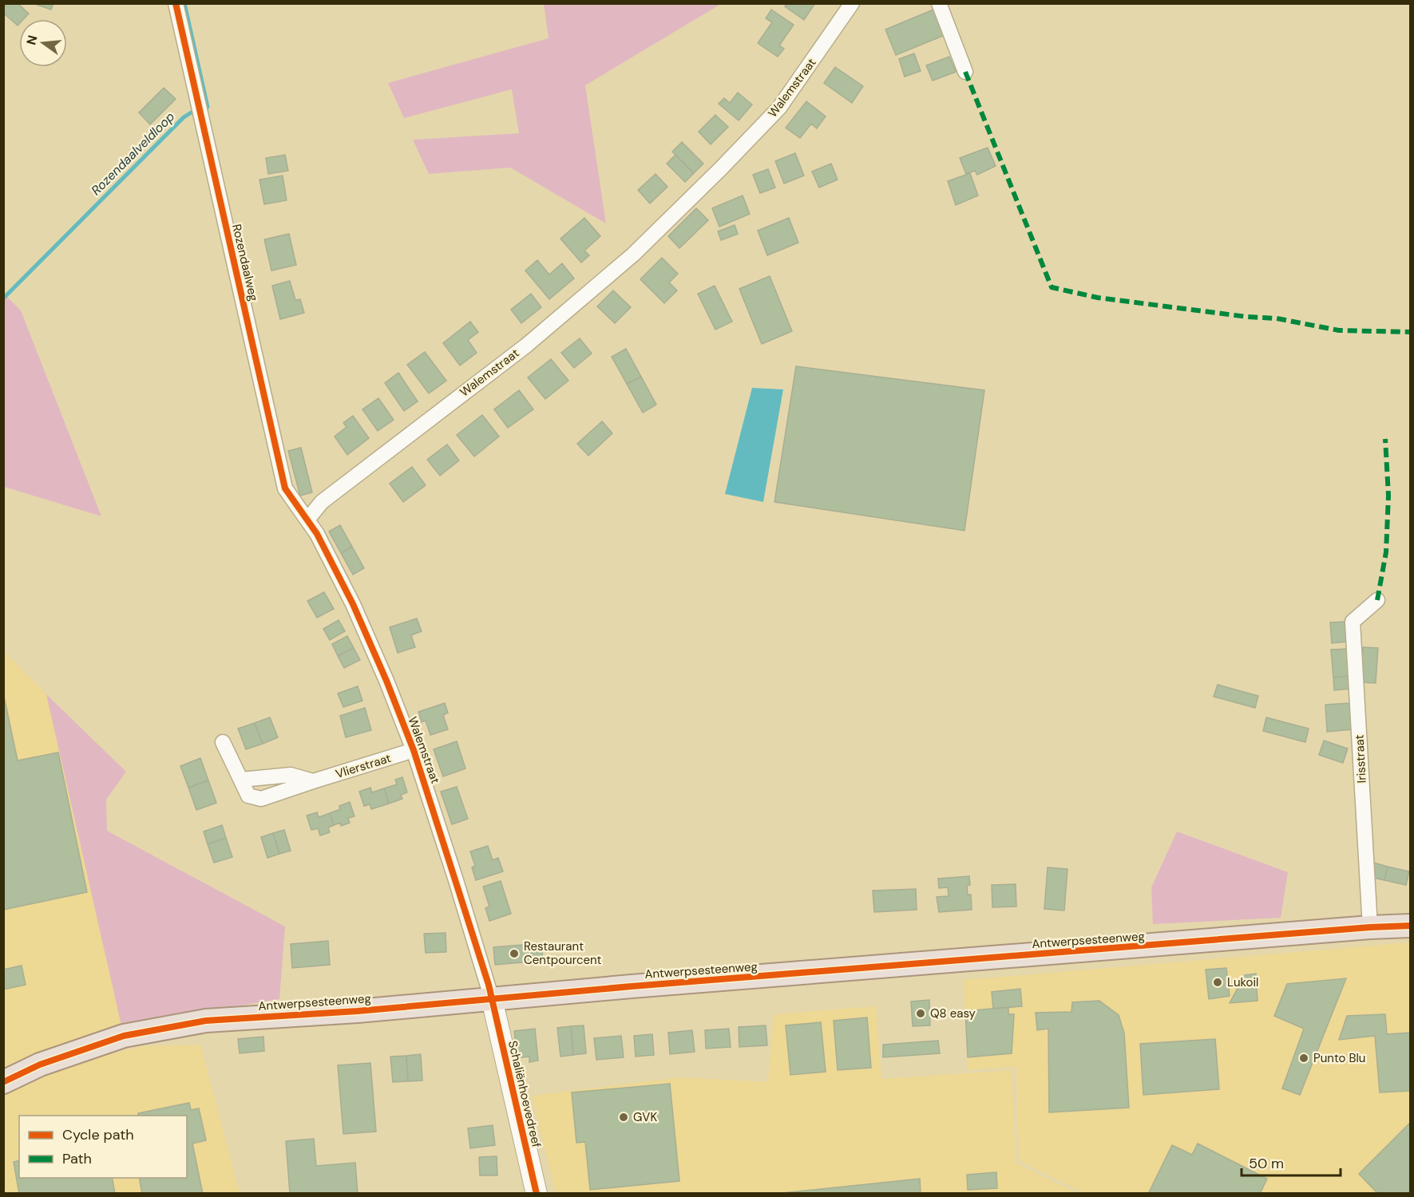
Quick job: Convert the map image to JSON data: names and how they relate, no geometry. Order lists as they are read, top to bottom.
{
  "streets": {
    "main road": ["Antwerpsesteenweg"],
    "street": [
      "Walemstraat",
      "Rozendaalweg",
      "Irisstraat",
      "Vlierstraat",
      "Schaliënhoevedreef"
    ]
  },
  "crossings": [
    ["Walemstraat", "Rozendaalweg"],
    ["Walemstraat", "Vlierstraat"],
    ["Walemstraat", "Antwerpsesteenweg"],
    ["Walemstraat", "Schaliënhoevedreef"],
    ["Irisstraat", "Antwerpsesteenweg"],
    ["Antwerpsesteenweg", "Schaliënhoevedreef"]
  ],
  "water": ["Rozendaalveldloop"],
  "places": [
    "Restaurant Centpourcent",
    "Lukoil",
    "Q8 easy",
    "Punto Blu",
    "GVK"
  ],
  "legend": ["Cycle path", "Path"],
  "scale_bar": "50 m",
  "north": "left"
}
